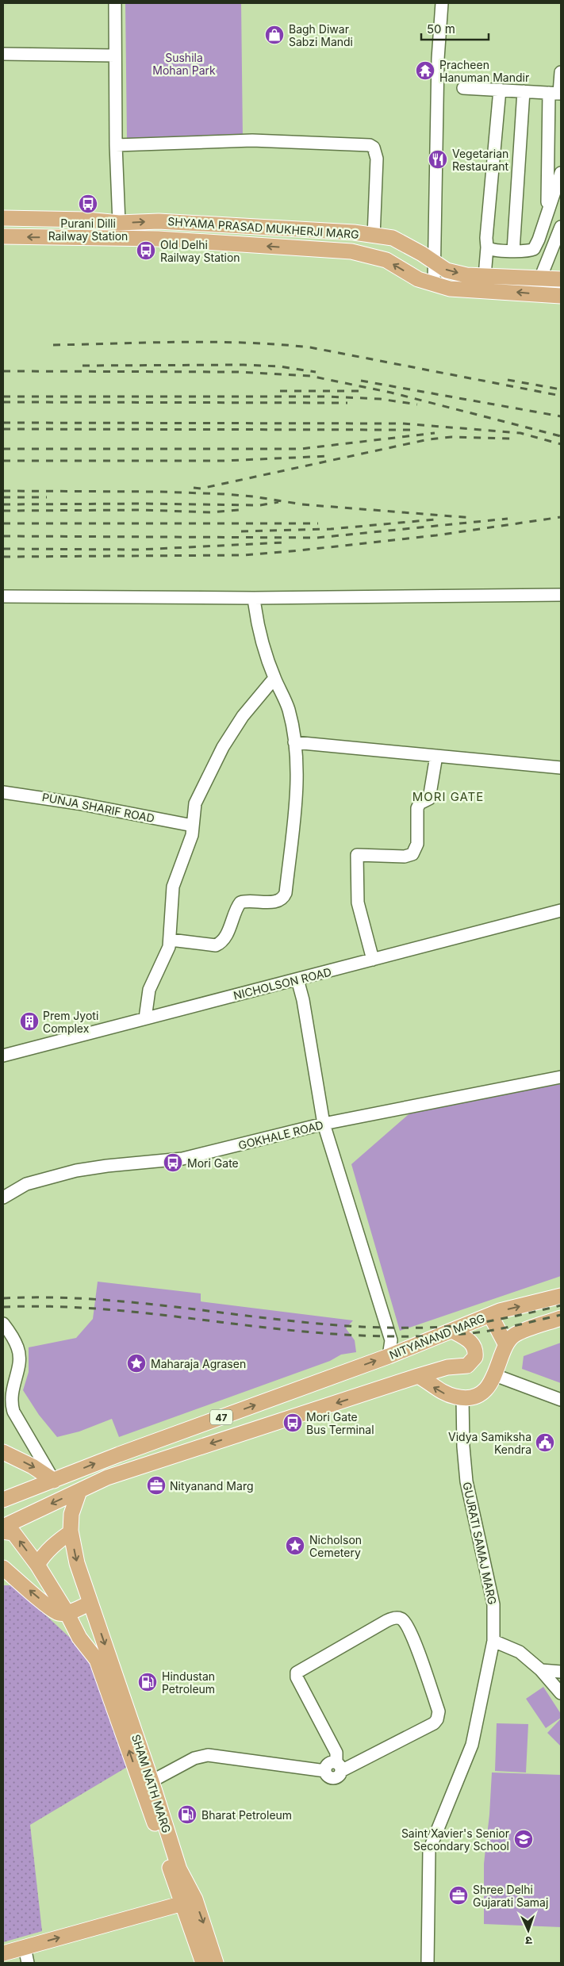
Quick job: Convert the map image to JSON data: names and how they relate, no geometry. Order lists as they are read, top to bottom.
{
  "streets": {
    "main road": [
      "SHYAMA PRASAD MUKHERJI MARG",
      "NITYANAND MARG",
      "47",
      "SHAM NATH MARG"
    ],
    "street": [
      "PUNJA SHARIF ROAD",
      "NICHOLSON ROAD",
      "GOKHALE ROAD",
      "GUJRATI SAMAJ MARG"
    ]
  },
  "crossings": [
    ["47", "SHAM NATH MARG"]
  ],
  "districts": ["MORI GATE"],
  "parks": ["Sushila Mohan Park"],
  "places": {
    "shop": ["Bagh Diwar Sabzi Mandi"],
    "temple": ["Pracheen Hanuman Mandir"],
    "restaurant": ["Vegetarian Restaurant"],
    "bus stop": [
      "Purani Dilli Railway Station",
      "Old Delhi Railway Station",
      "Mori Gate",
      "Mori Gate Bus Terminal"
    ],
    "building": ["Prem Jyoti Complex"],
    "place": ["Maharaja Agrasen", "Nicholson Cemetery"],
    "public building": ["Vidya Samiksha Kendra"],
    "office": ["Nityanand Marg", "Shree Delhi Gujarati Samaj"],
    "fuel station": ["Hindustan Petroleum", "Bharat Petroleum"],
    "school or university": ["Saint Xavier's Senior Secondary School"]
  },
  "scale_bar": "50 m",
  "north": "bottom"
}
